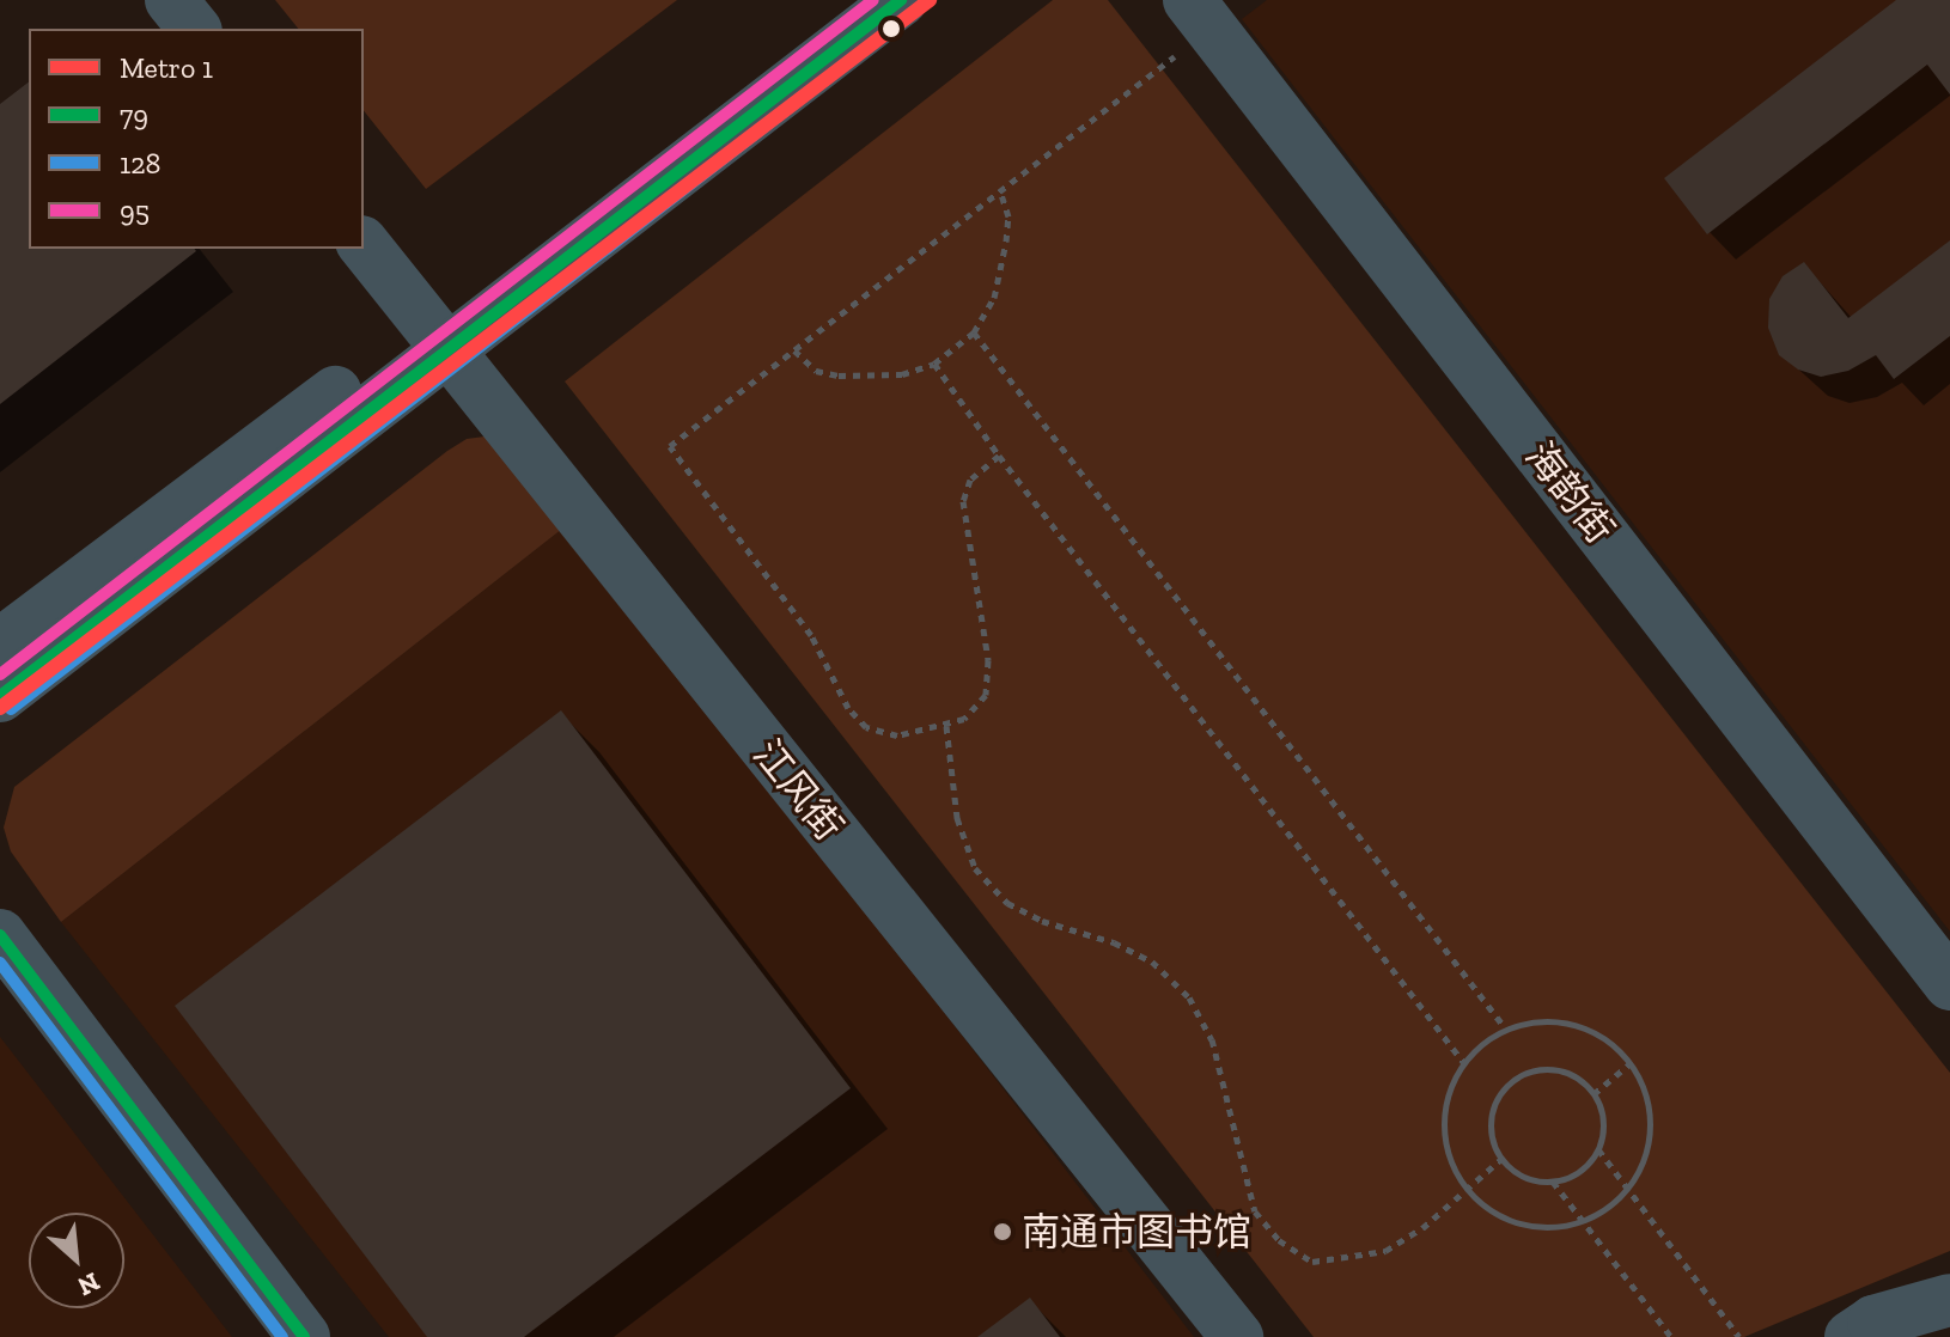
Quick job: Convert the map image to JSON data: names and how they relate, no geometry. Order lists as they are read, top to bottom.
{
  "streets": {
    "street": ["海韵街", "江风街"]
  },
  "places": ["南通市图书馆"],
  "lines": [
    "metro line 1",
    "transit line 79",
    "transit line 95",
    "transit line 128"
  ],
  "legend": [
    "Metro 1",
    "79",
    "128",
    "95"
  ],
  "north": "bottom right"
}
